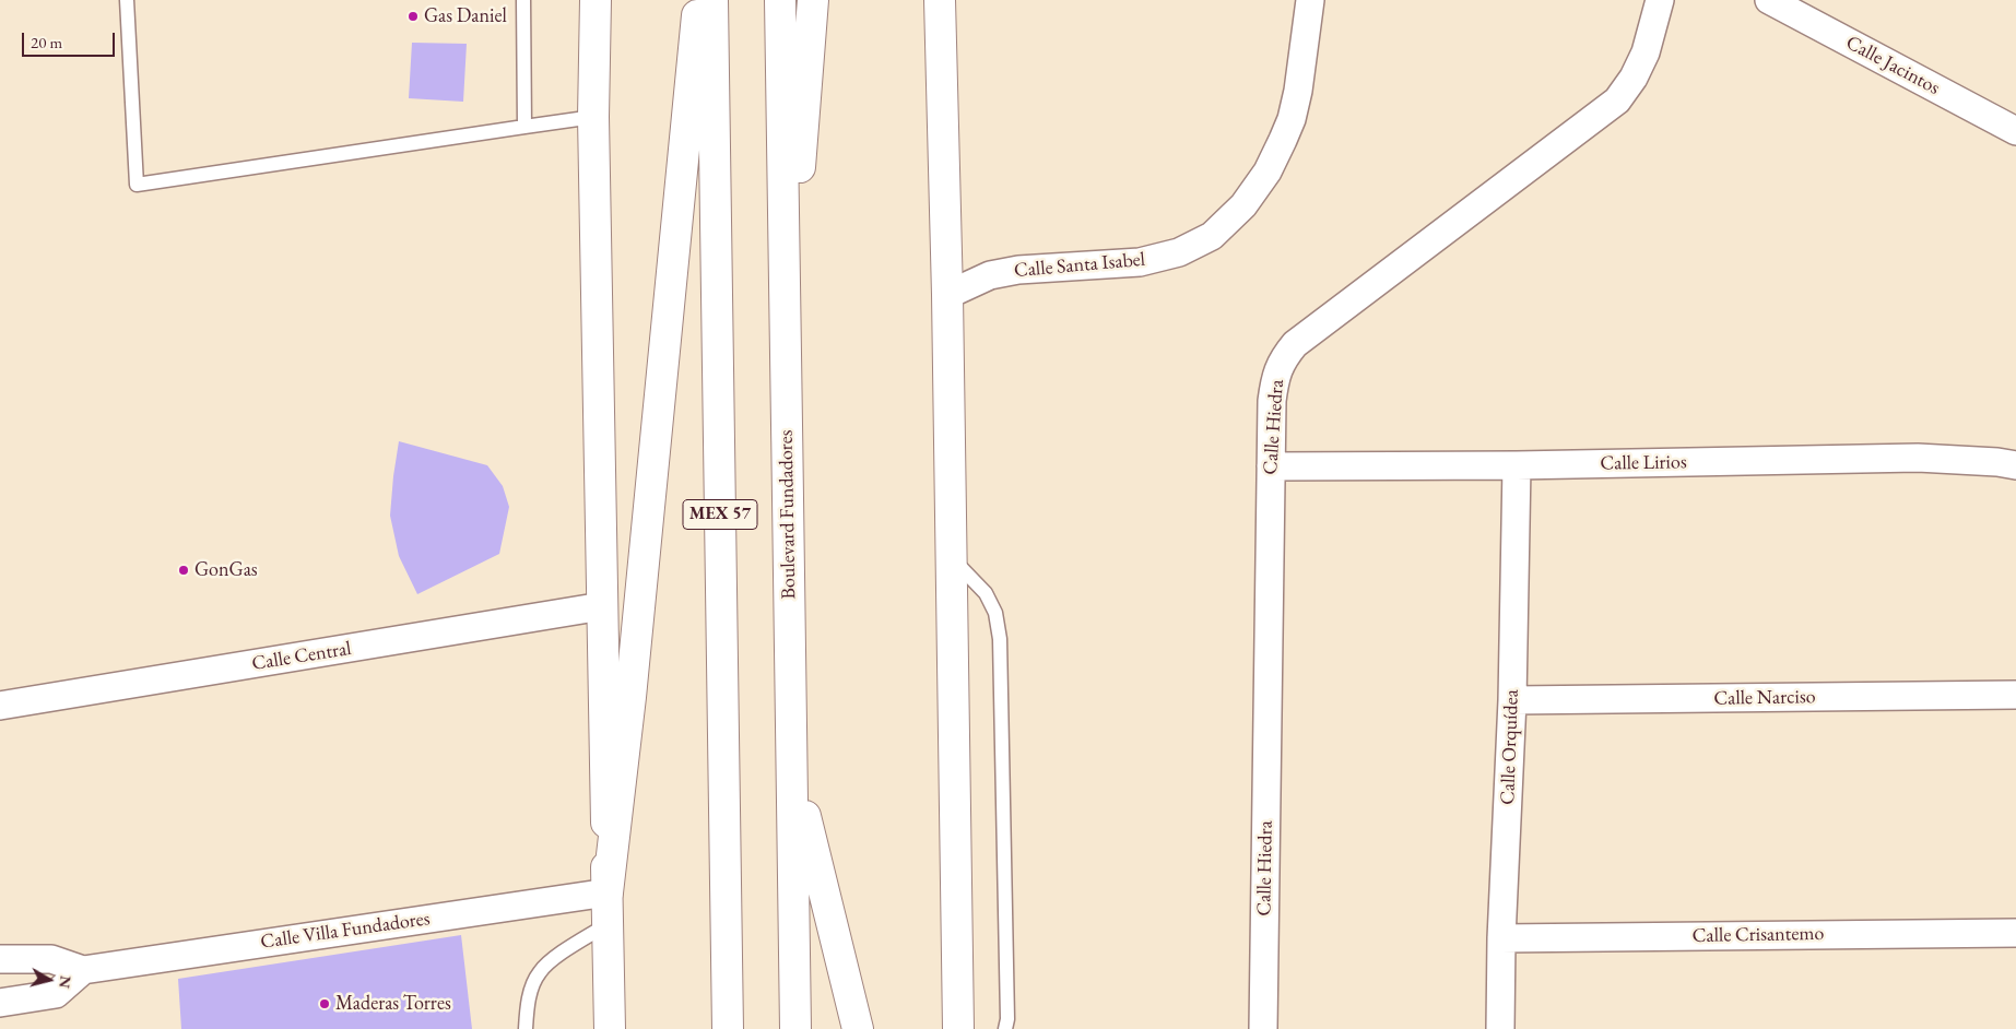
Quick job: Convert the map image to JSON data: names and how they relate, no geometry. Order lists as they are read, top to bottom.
{
  "streets": {
    "main road": ["MEX 57", "Boulevard Fundadores"],
    "street": [
      "Calle Jacintos",
      "Calle Santa Isabel",
      "Calle Hiedra",
      "Calle Lirios",
      "Calle Central",
      "Calle Narciso",
      "Calle Orquídea",
      "Calle Villa Fundadores",
      "Calle Crisantemo"
    ]
  },
  "crossings": [
    ["Calle Hiedra", "Calle Lirios"],
    ["Calle Lirios", "Calle Orquídea"],
    ["Calle Narciso", "Calle Orquídea"],
    ["Calle Orquídea", "Calle Crisantemo"]
  ],
  "places": ["Gas Daniel", "GonGas", "Maderas Torres"],
  "scale_bar": "20 m",
  "north": "right"
}
